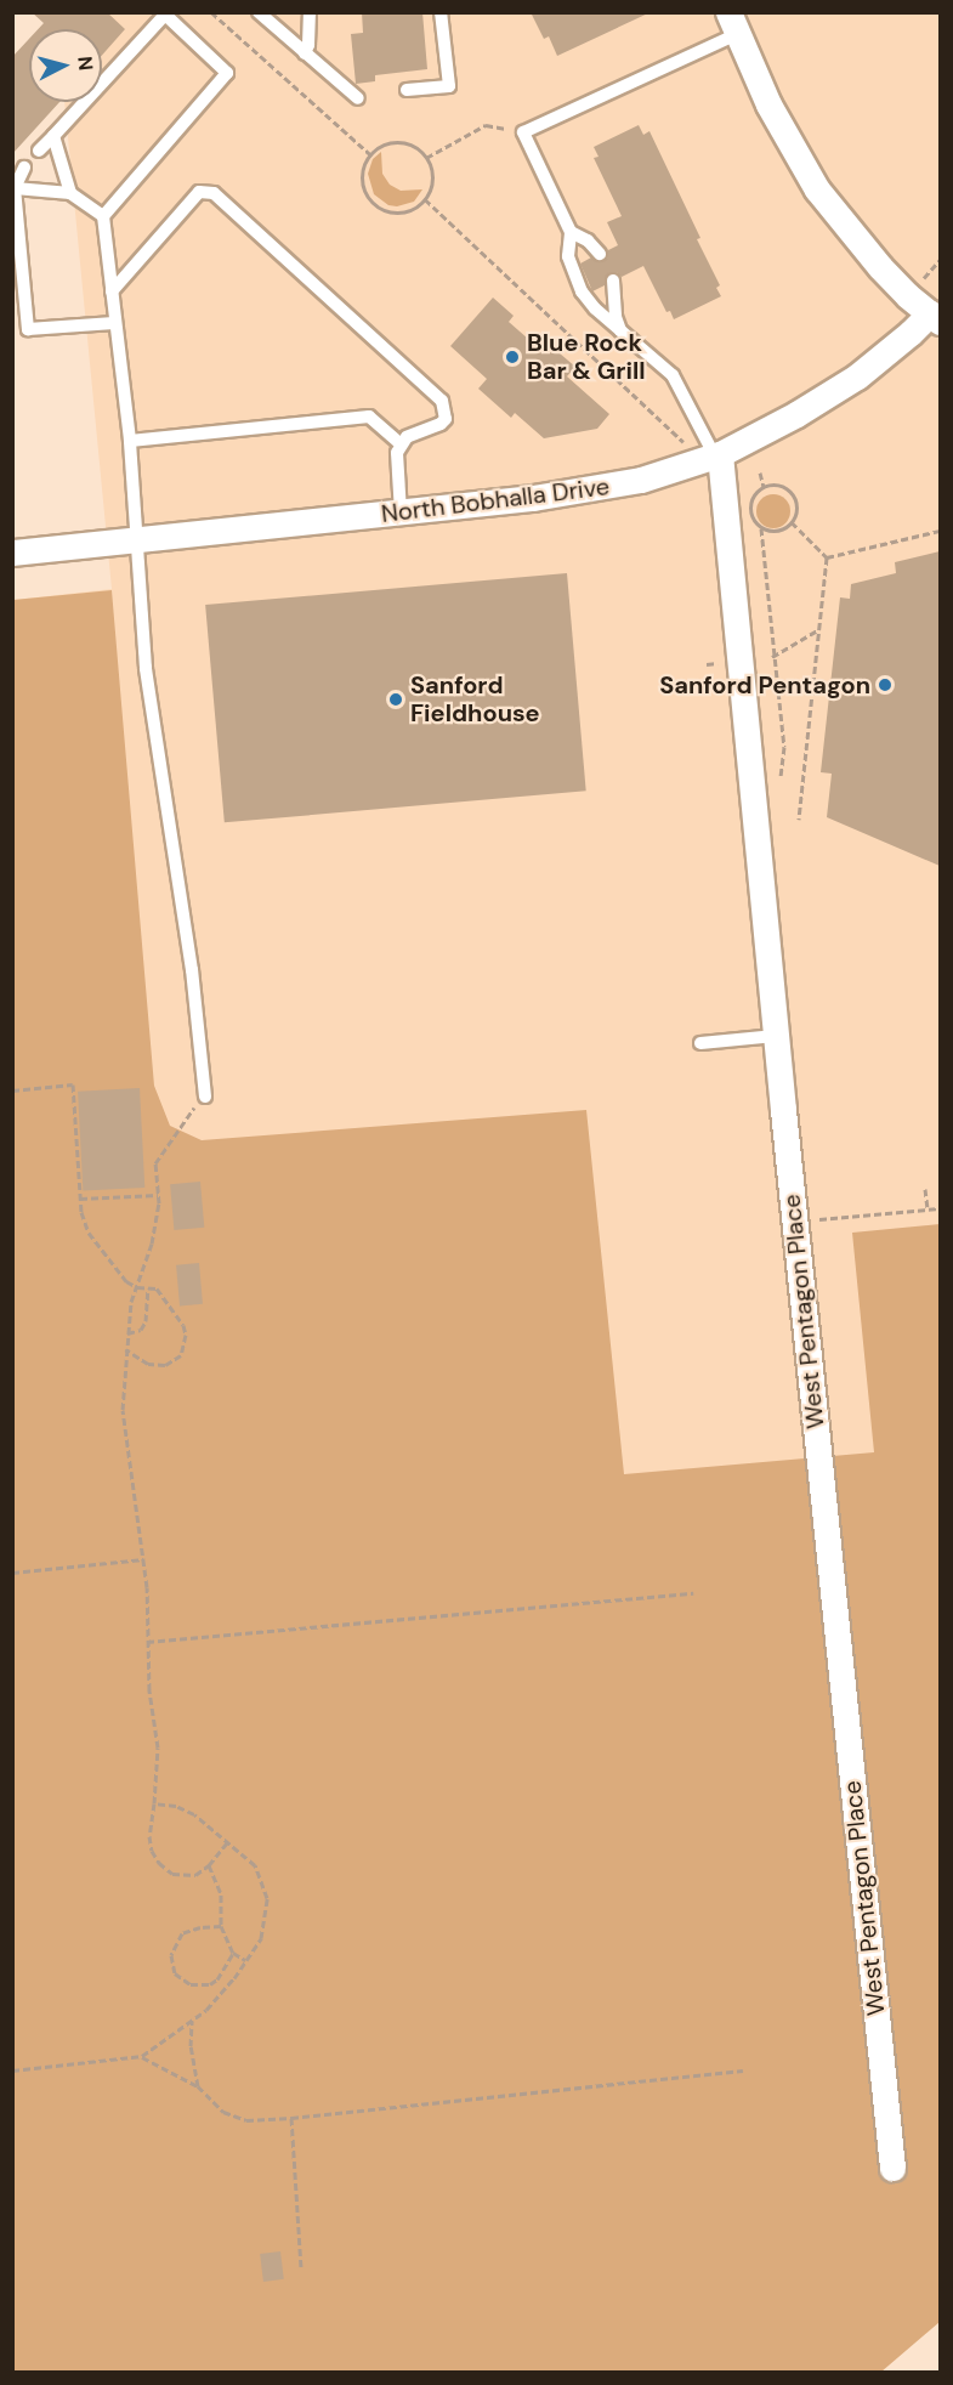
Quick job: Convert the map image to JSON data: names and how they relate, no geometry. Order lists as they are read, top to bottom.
{
  "streets": {
    "street": ["North Bobhalla Drive", "West Pentagon Place"]
  },
  "crossings": [
    ["North Bobhalla Drive", "West Pentagon Place"]
  ],
  "places": ["Blue Rock Bar & Grill", "Sanford Pentagon", "Sanford Fieldhouse"],
  "north": "right"
}
